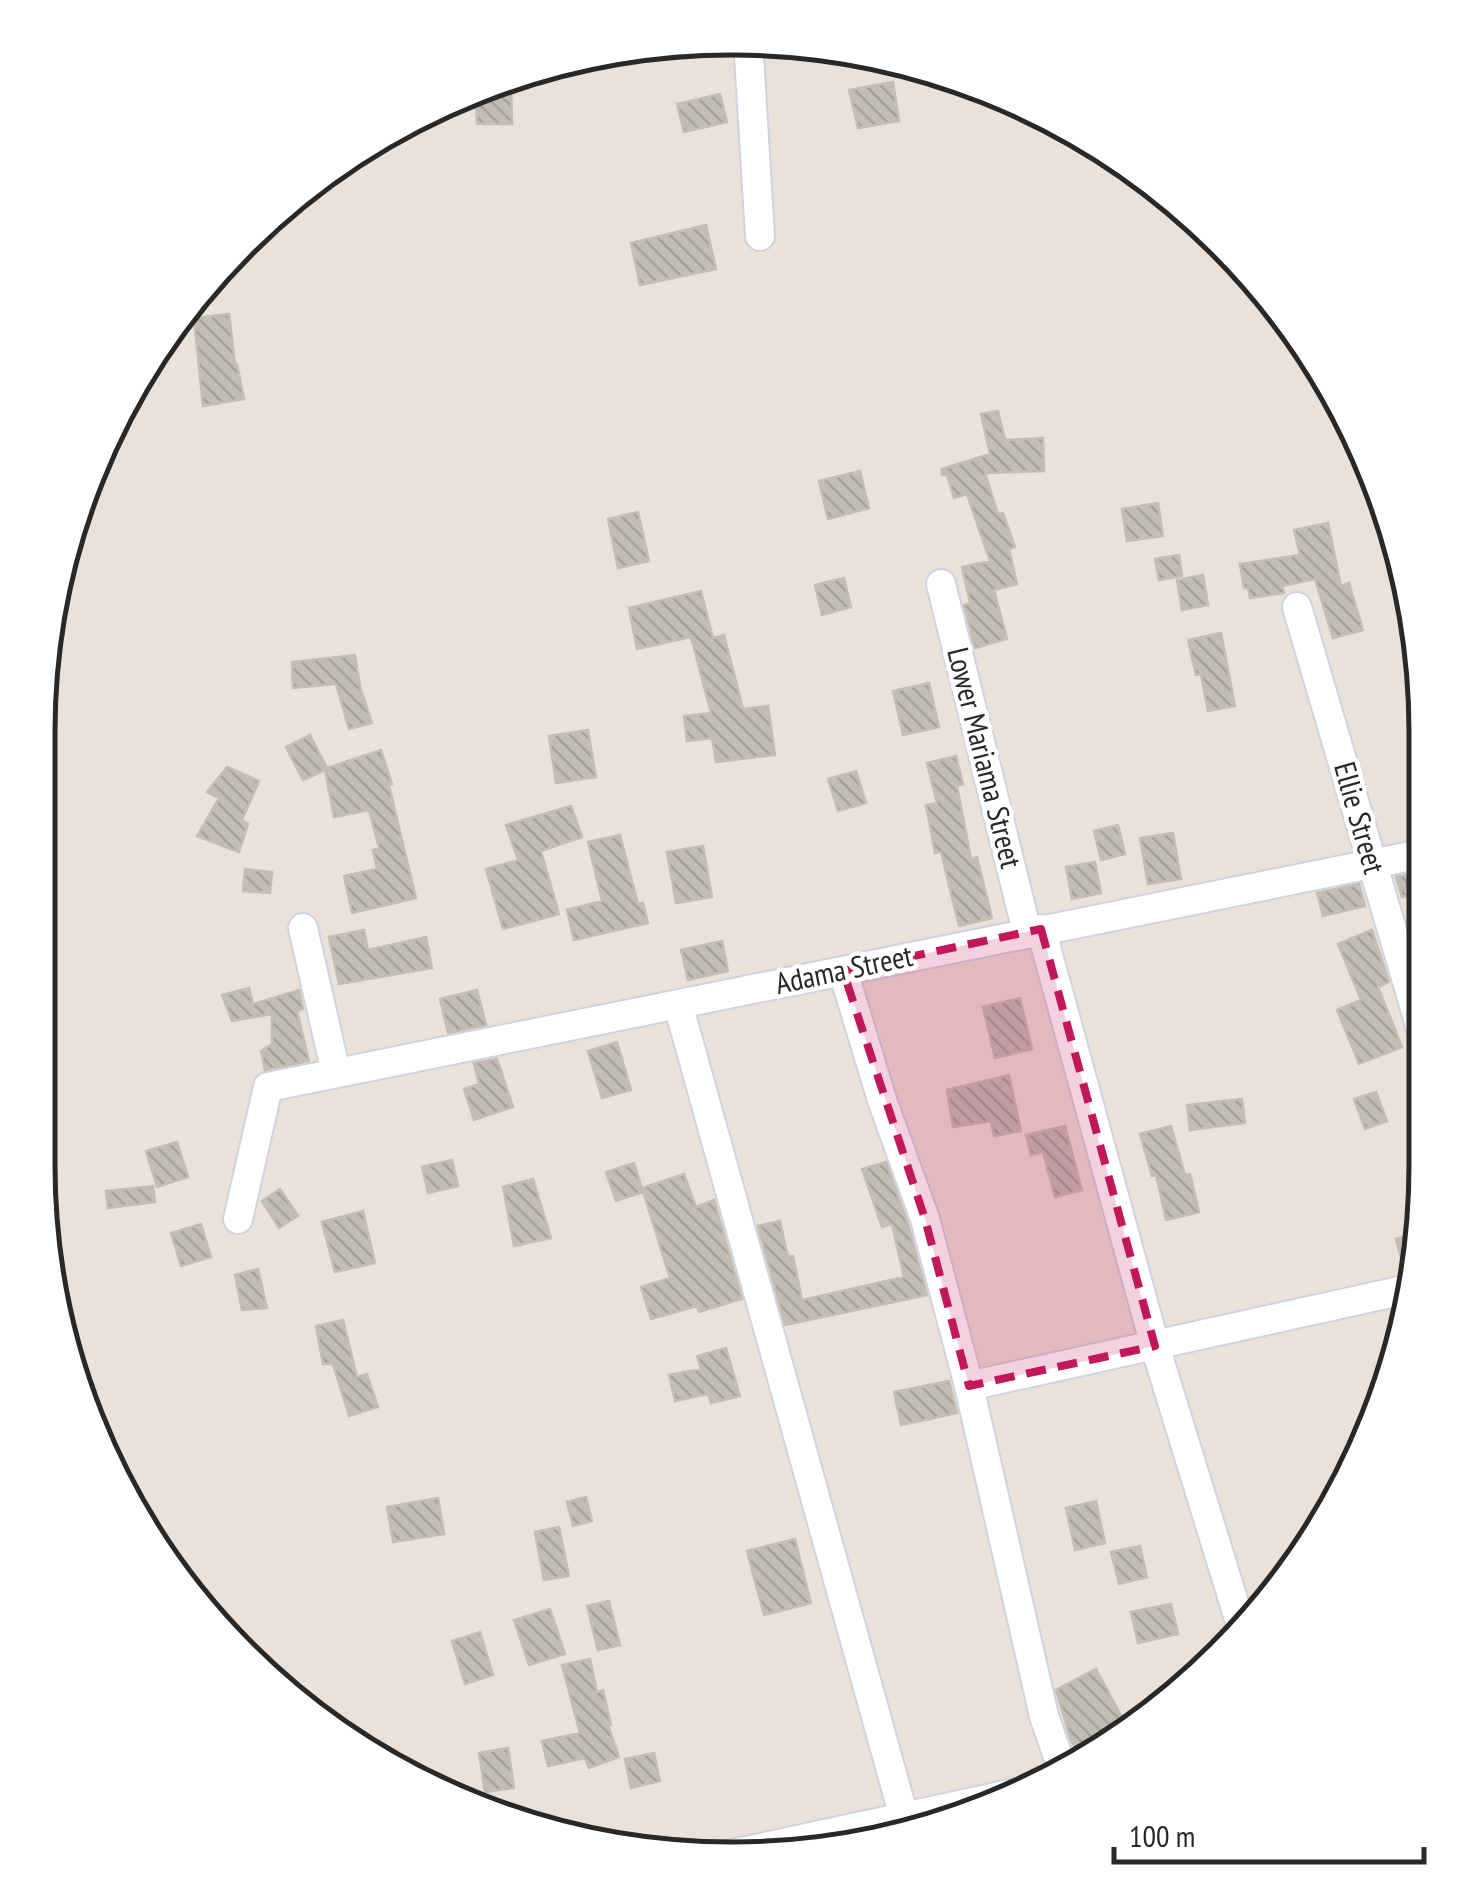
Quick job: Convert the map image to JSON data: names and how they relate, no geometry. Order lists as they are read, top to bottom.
{
  "streets": {
    "street": ["Lower Mariama Street", "Ellie Street", "Adama Street"]
  },
  "crossings": [
    ["Lower Mariama Street", "Adama Street"],
    ["Ellie Street", "Adama Street"]
  ],
  "scale_bar": "100 m"
}
